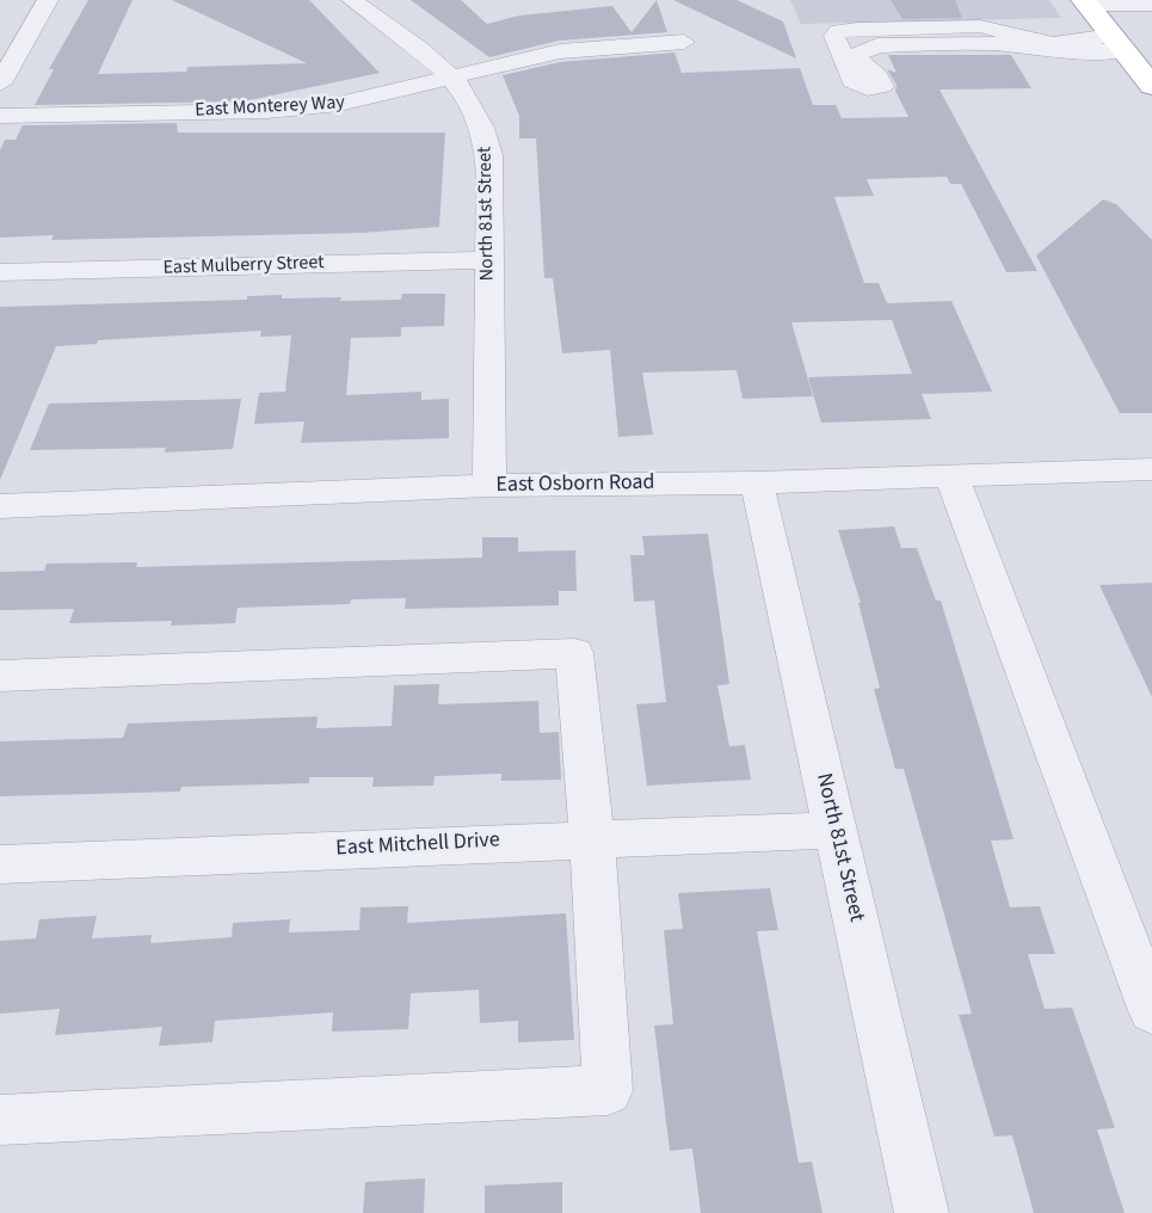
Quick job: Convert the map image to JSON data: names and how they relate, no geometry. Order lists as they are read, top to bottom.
{
  "streets": {
    "street": [
      "East Monterey Way",
      "North 81st Street",
      "East Mulberry Street",
      "East Osborn Road",
      "East Mitchell Drive"
    ]
  },
  "crossings": [
    ["East Monterey Way", "North 81st Street"],
    ["North 81st Street", "East Mulberry Street"],
    ["North 81st Street", "East Osborn Road"],
    ["North 81st Street", "East Mitchell Drive"]
  ]
}
